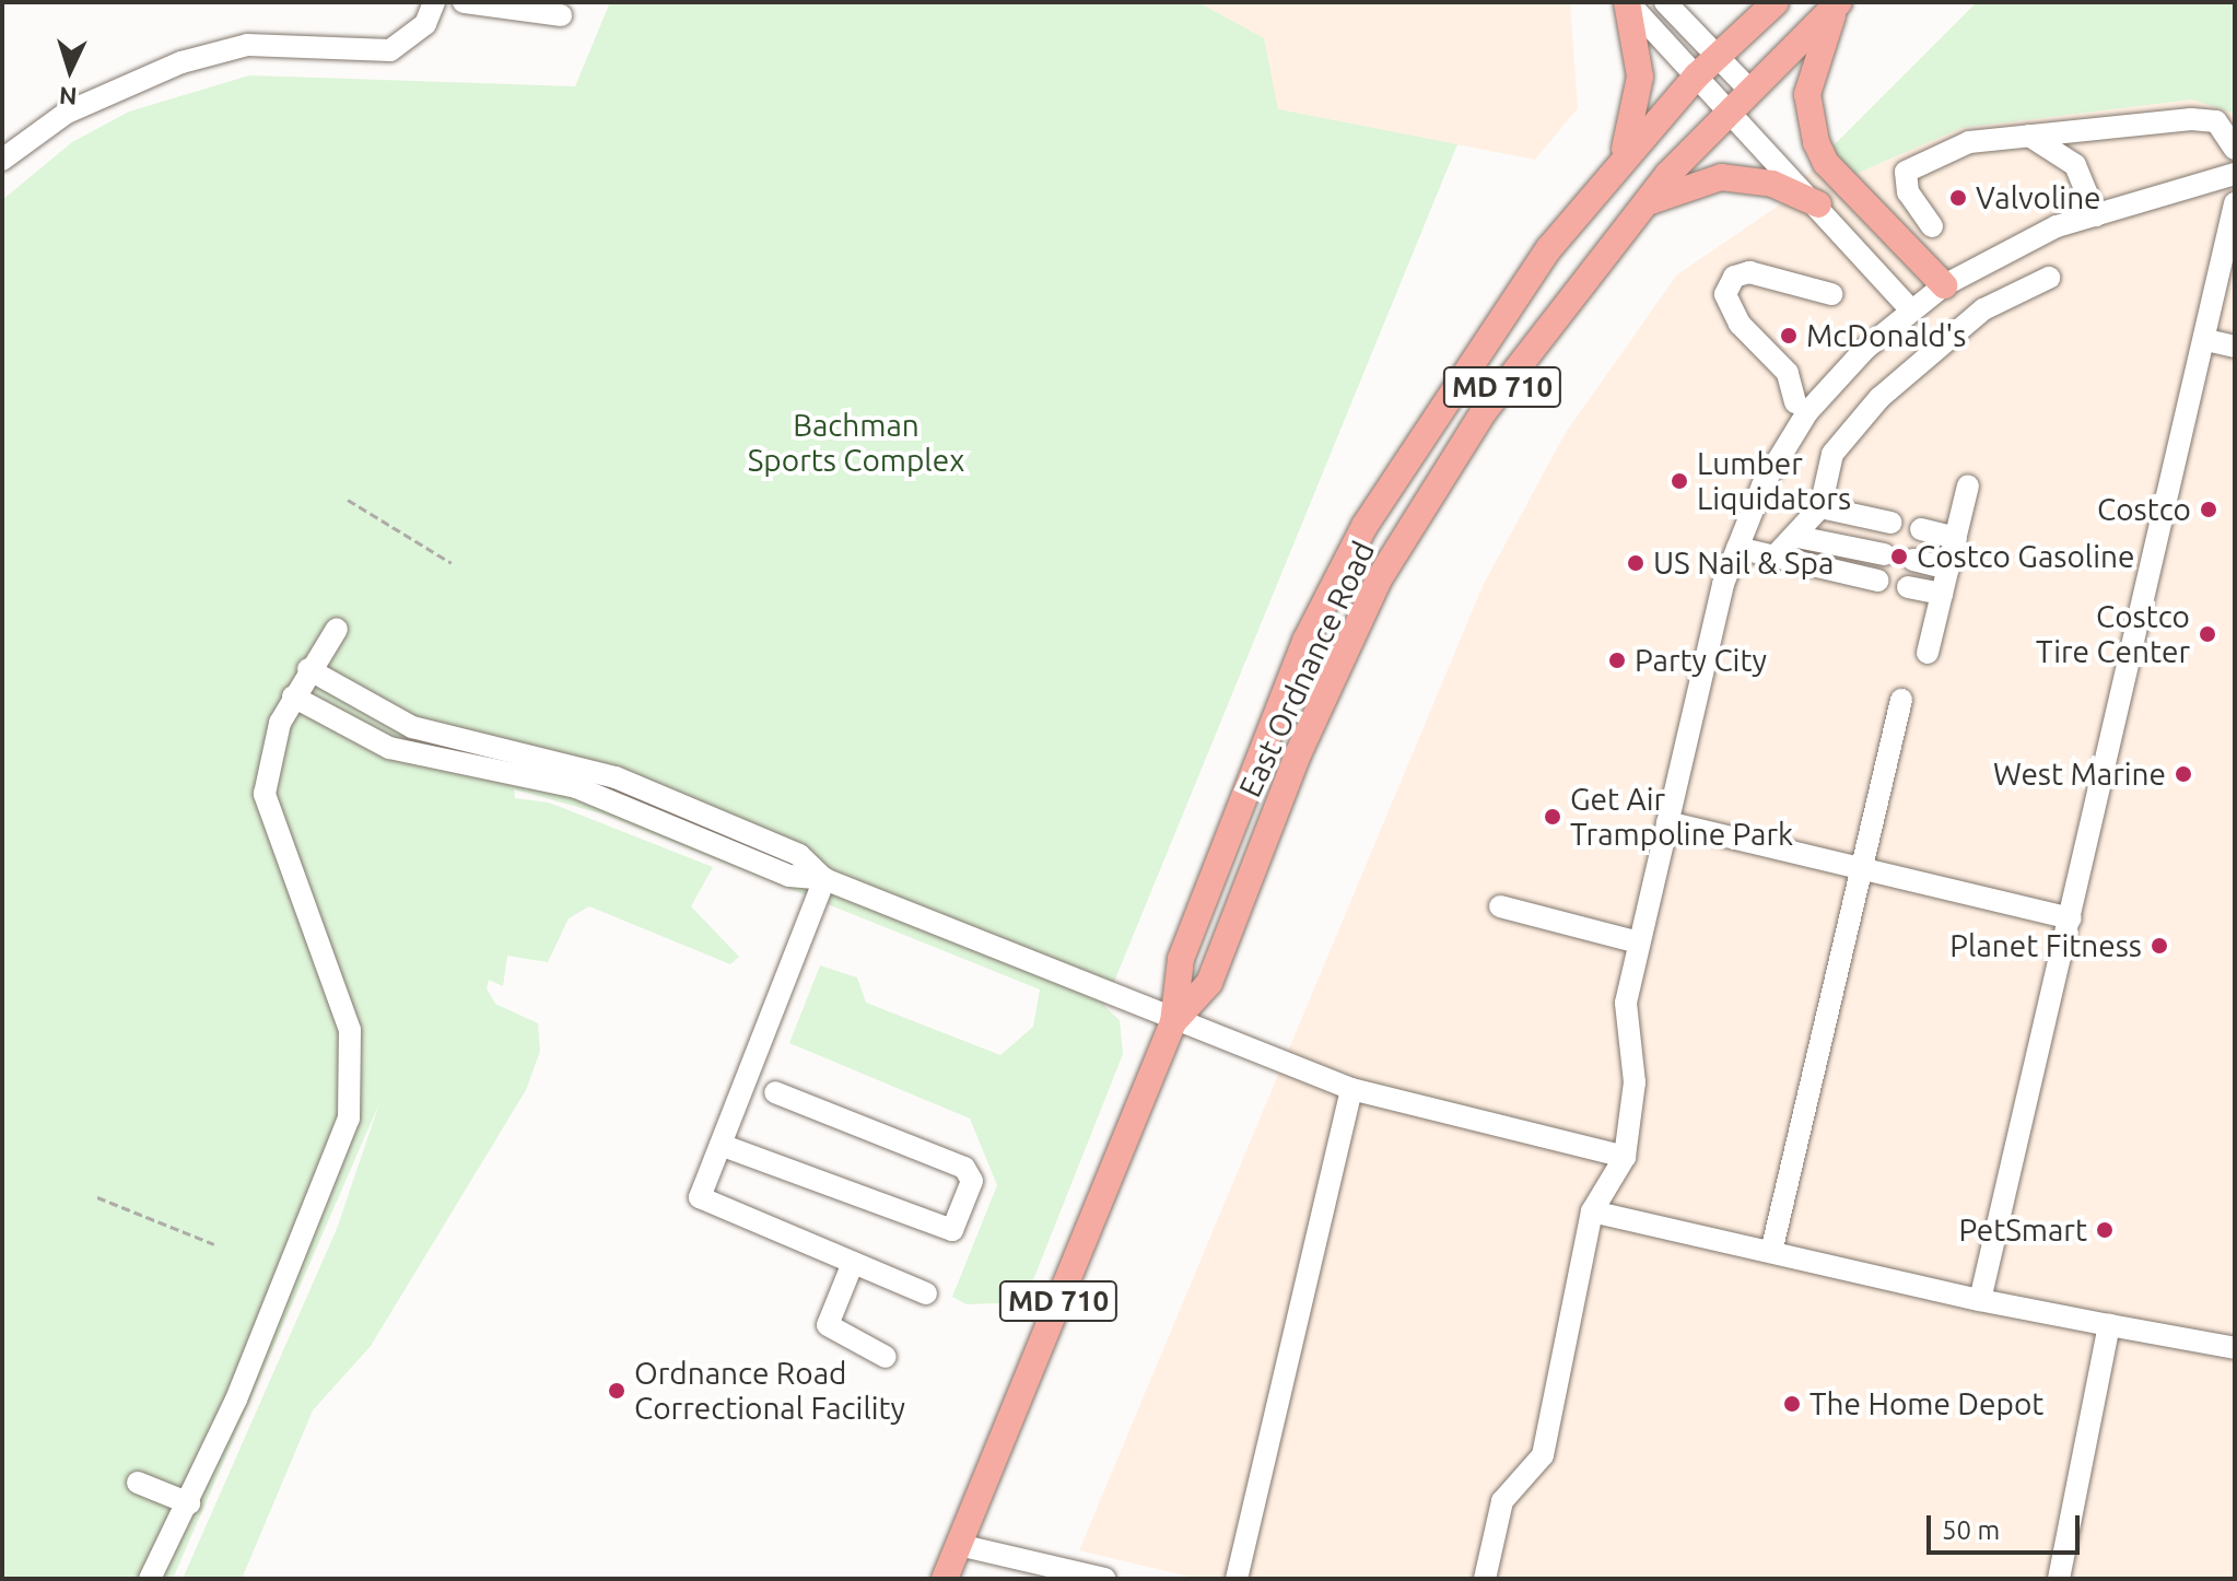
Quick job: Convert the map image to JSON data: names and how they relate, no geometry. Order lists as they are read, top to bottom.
{
  "streets": {
    "main road": ["MD 710", "East Ordnance Road"]
  },
  "parks": ["Bachman Sports Complex"],
  "places": [
    "Valvoline",
    "McDonald's",
    "Lumber Liquidators",
    "Costco",
    "Costco Gasoline",
    "US Nail & Spa",
    "Costco Tire Center",
    "Party City",
    "West Marine",
    "Get Air Trampoline Park",
    "Planet Fitness",
    "PetSmart",
    "Ordnance Road Correctional Facility",
    "The Home Depot"
  ],
  "scale_bar": "50 m",
  "north": "bottom"
}
